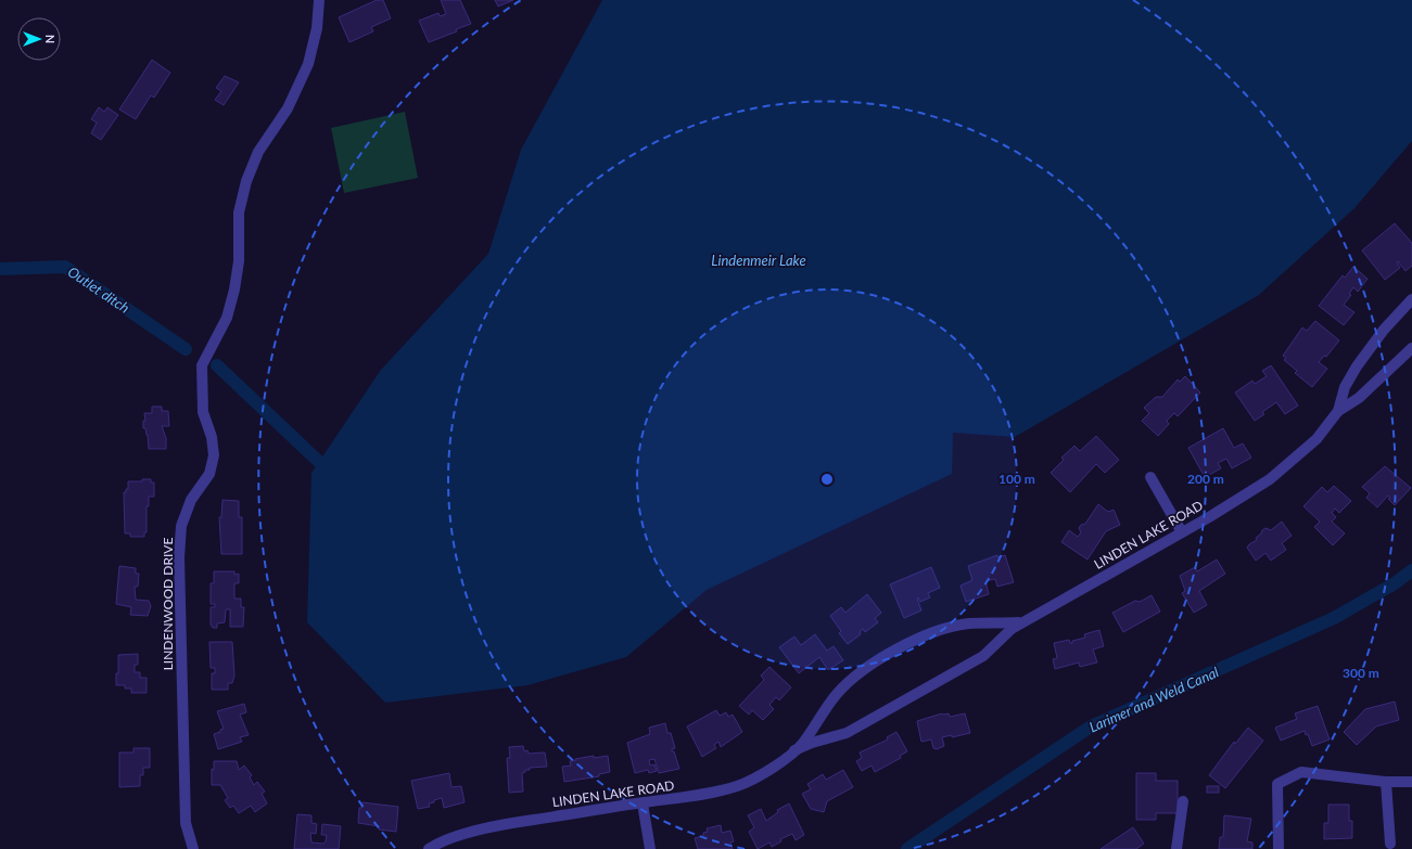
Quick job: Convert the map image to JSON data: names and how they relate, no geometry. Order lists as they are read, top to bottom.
{
  "streets": {
    "street": ["LINDEN LAKE ROAD", "LINDENWOOD DRIVE"]
  },
  "water": ["Lindenmeir Lake", "Outlet ditch", "Larimer and Weld Canal"],
  "north": "right",
  "rings": ["100 m", "200 m", "300 m"]
}
